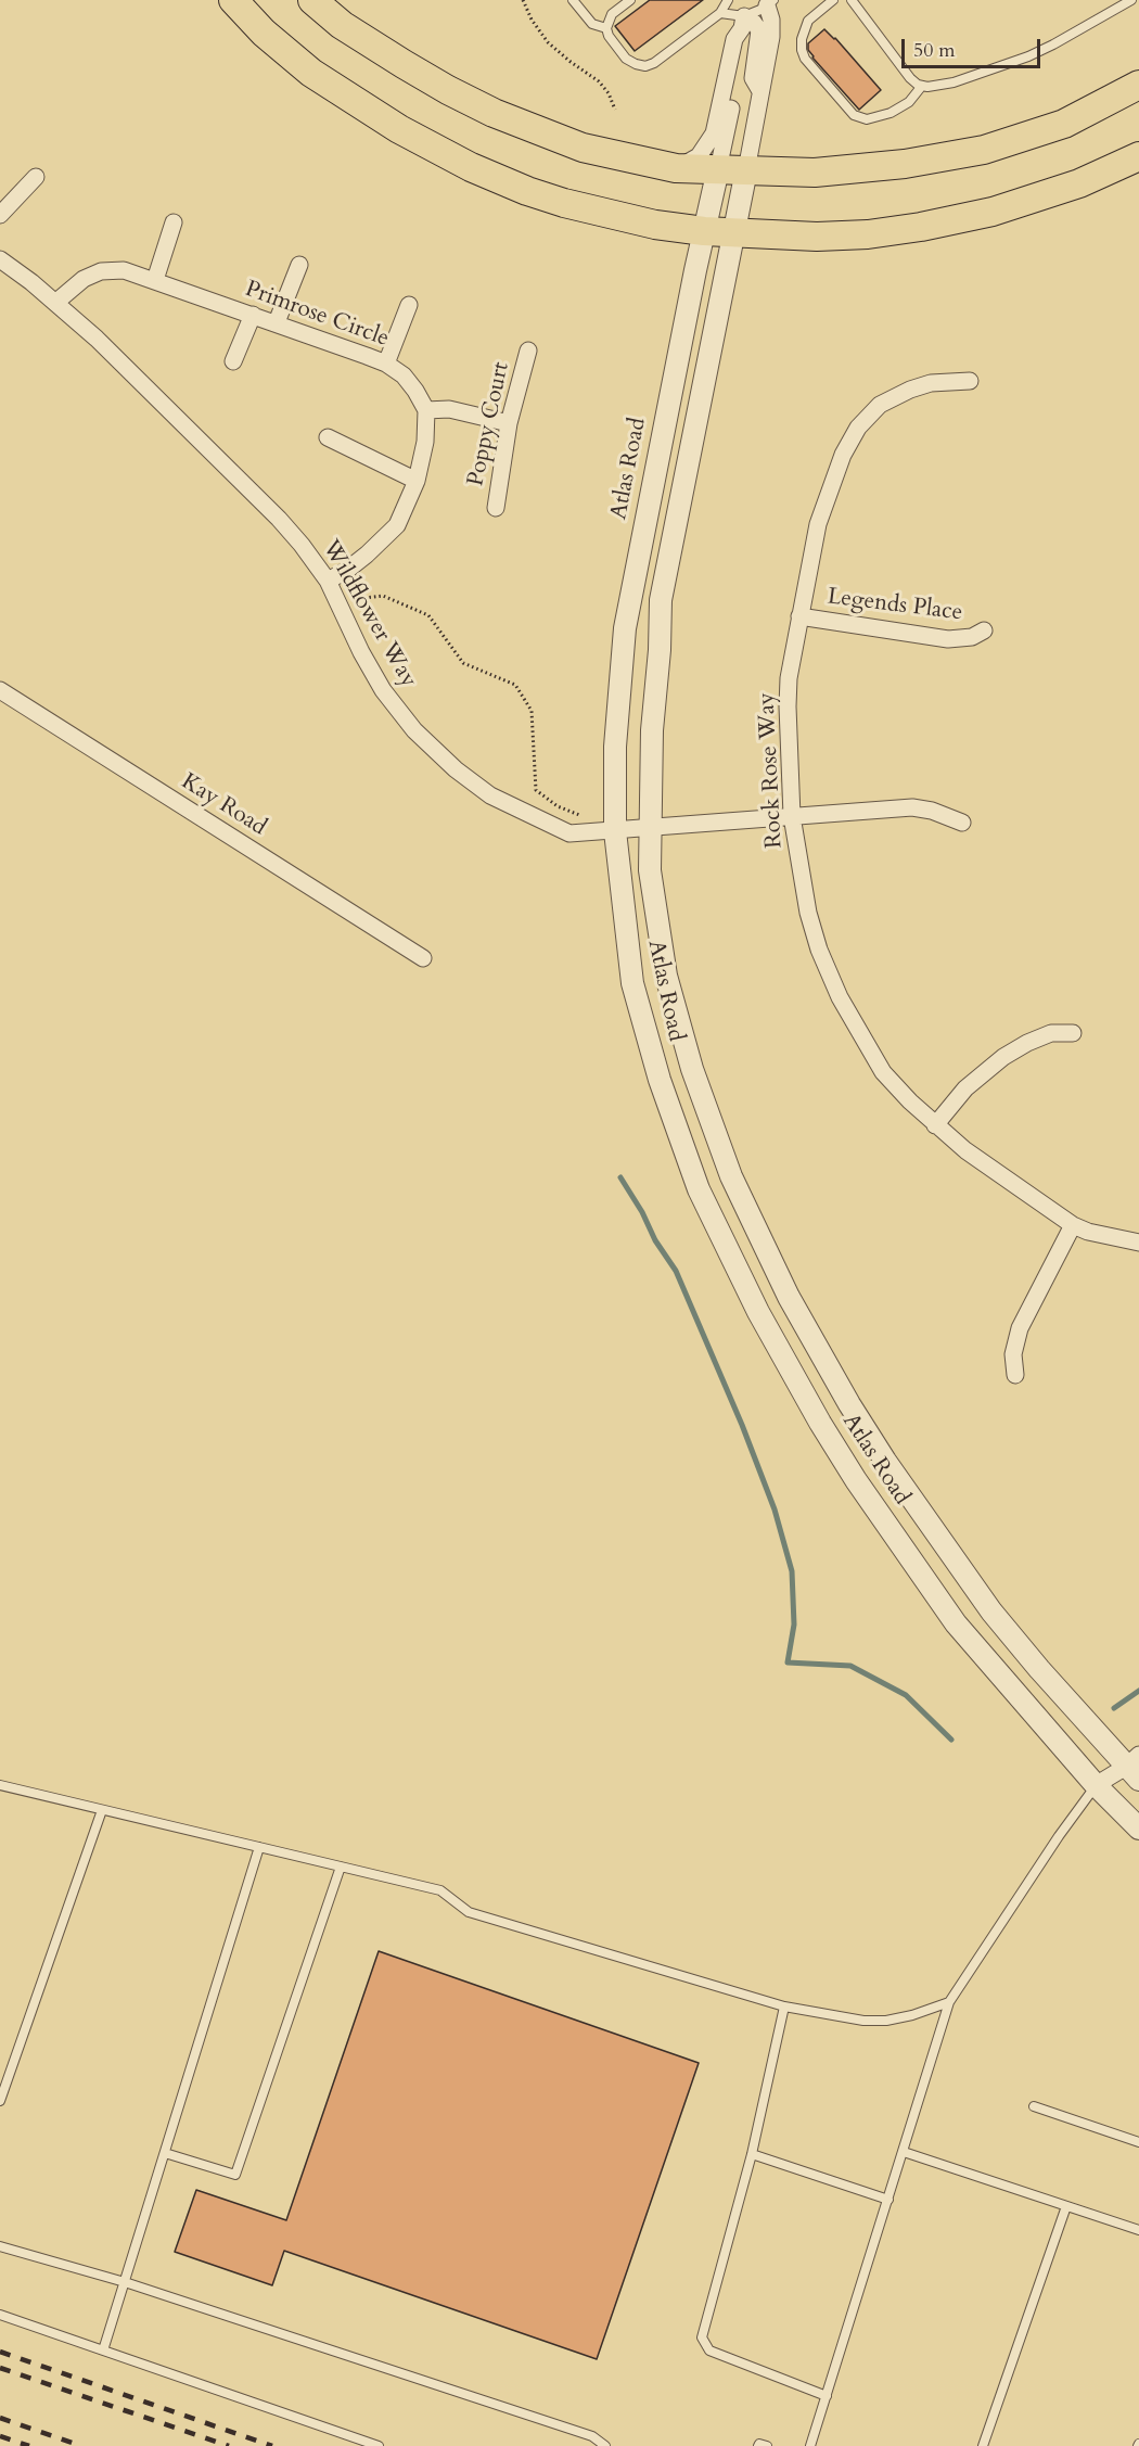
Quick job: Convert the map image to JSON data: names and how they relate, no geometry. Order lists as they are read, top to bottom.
{
  "streets": {
    "street": [
      "Primrose Circle",
      "Poppy Court",
      "Atlas Road",
      "Legends Place",
      "Wildflower Way",
      "Rock Rose Way",
      "Kay Road"
    ]
  },
  "crossings": [
    ["Primrose Circle", "Wildflower Way"],
    ["Atlas Road", "Wildflower Way"],
    ["Legends Place", "Rock Rose Way"],
    ["Wildflower Way", "Rock Rose Way"]
  ],
  "scale_bar": "50 m"
}
